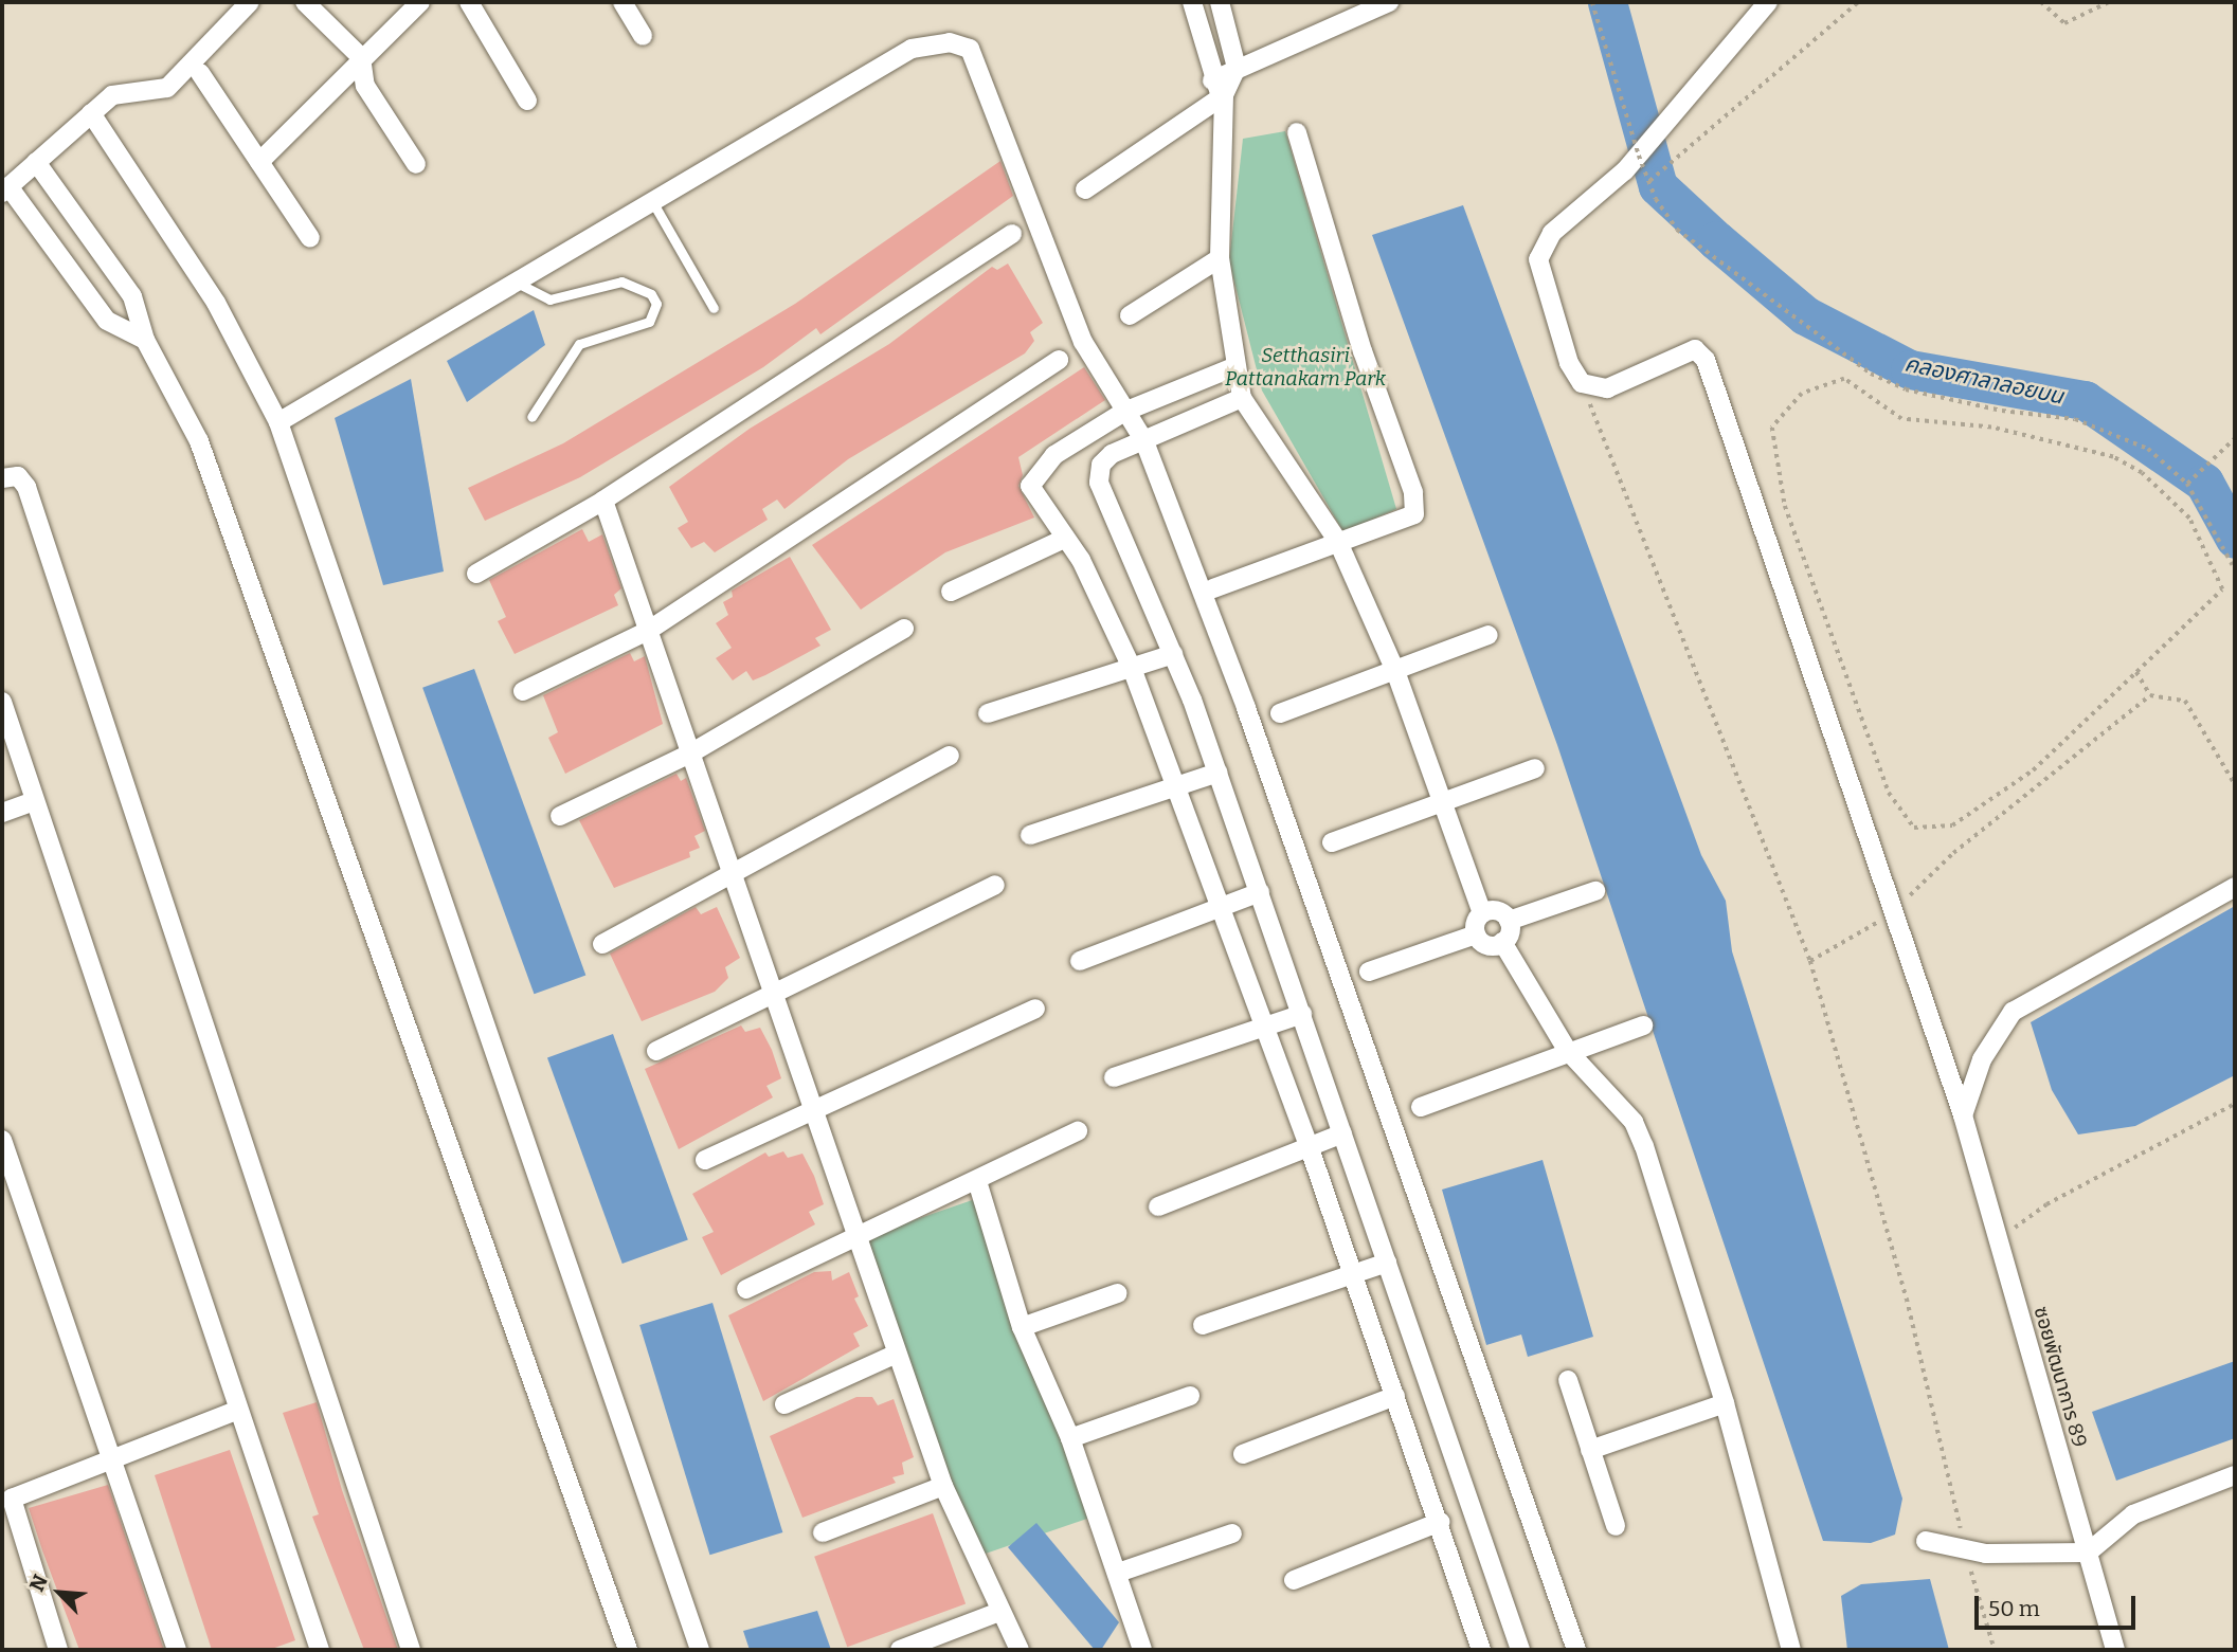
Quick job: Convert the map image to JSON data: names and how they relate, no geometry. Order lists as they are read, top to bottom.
{
  "streets": {
    "street": ["ซอยพัฒนาการ 89"]
  },
  "water": ["คลองศาลาลอยบน"],
  "parks": ["Setthasiri Pattanakarn Park"],
  "scale_bar": "50 m",
  "north": "top left"
}
